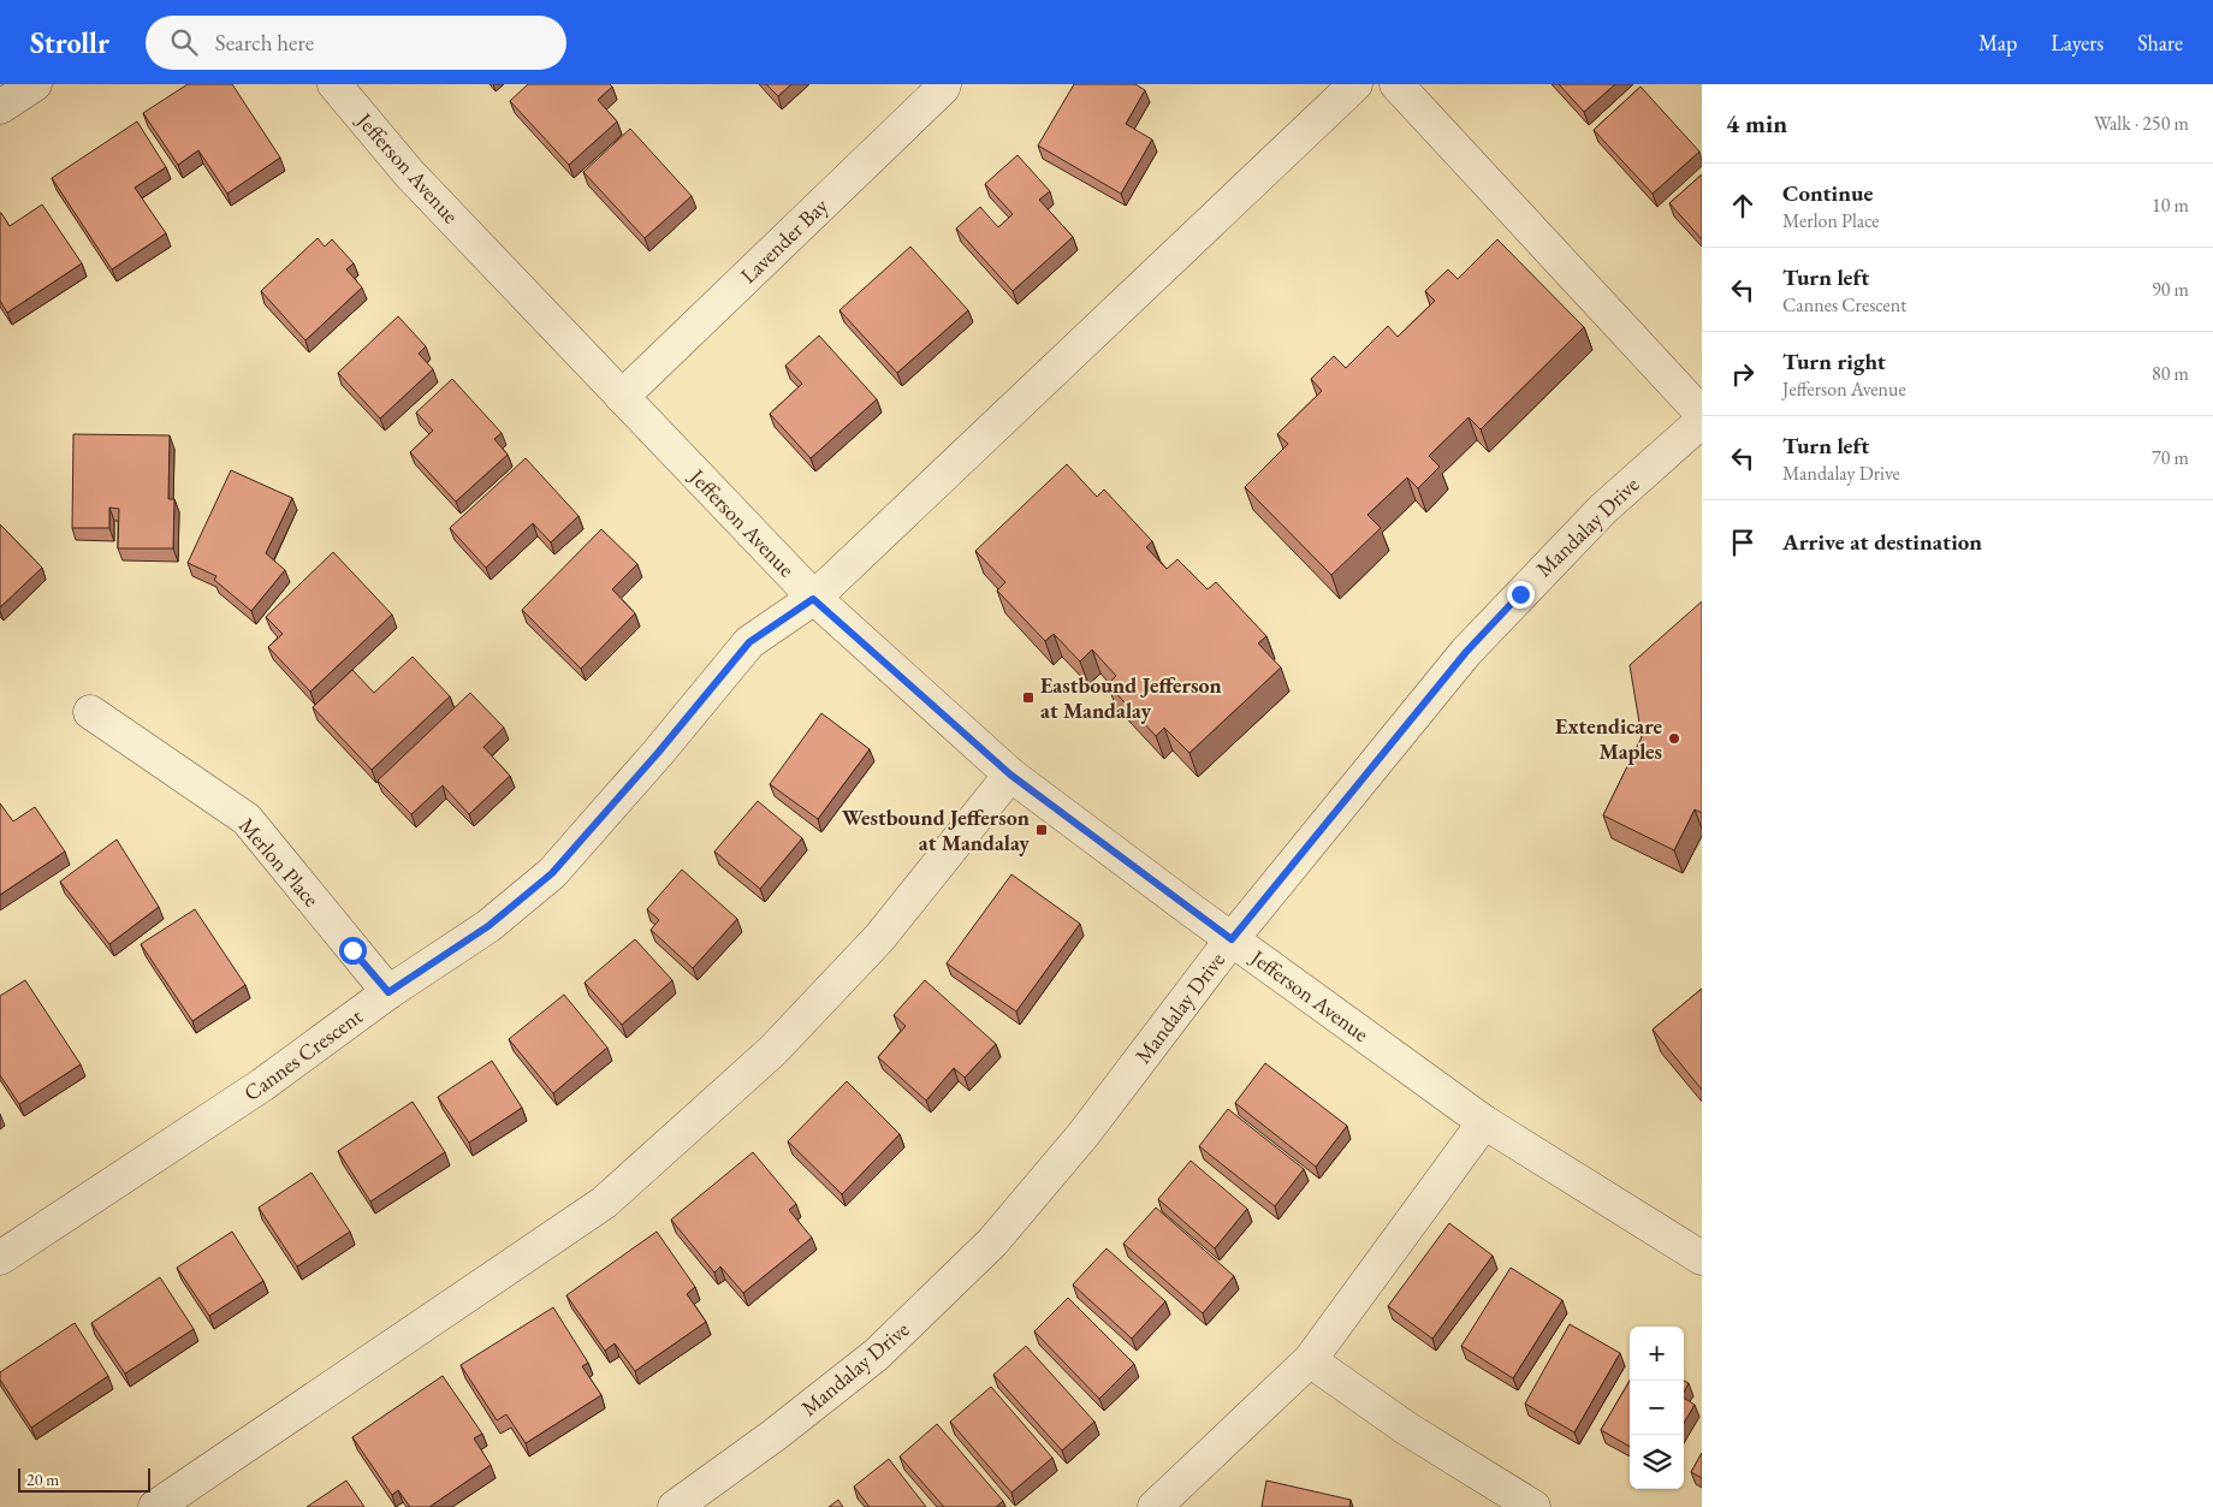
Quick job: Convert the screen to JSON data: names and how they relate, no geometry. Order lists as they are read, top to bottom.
{
  "streets": {
    "street": [
      "Jefferson Avenue",
      "Lavender Bay",
      "Mandalay Drive",
      "Merlon Place",
      "Cannes Crescent"
    ]
  },
  "crossings": [
    ["Jefferson Avenue", "Lavender Bay"],
    ["Jefferson Avenue", "Mandalay Drive"],
    ["Jefferson Avenue", "Cannes Crescent"],
    ["Merlon Place", "Cannes Crescent"]
  ],
  "places": {
    "transit": ["Eastbound Jefferson at Mandalay", "Westbound Jefferson at Mandalay"],
    "other": ["Extendicare Maples"]
  },
  "scale_bar": "20 m",
  "page": {
    "header": "Strollr",
    "search": "Search here",
    "nav": ["Map", "Layers", "Share"],
    "heading": ["4 min", "Walk · 250 m"],
    "list": [
      ["Continue", "Merlon Place", "10 m"],
      ["Turn left", "Cannes Crescent", "90 m"],
      ["Turn right", "Jefferson Avenue", "80 m"],
      ["Turn left", "Mandalay Drive", "70 m"],
      "Arrive at destination"
    ],
    "map_buttons": ["+", "−"],
    "scale": "20 m"
  }
}
